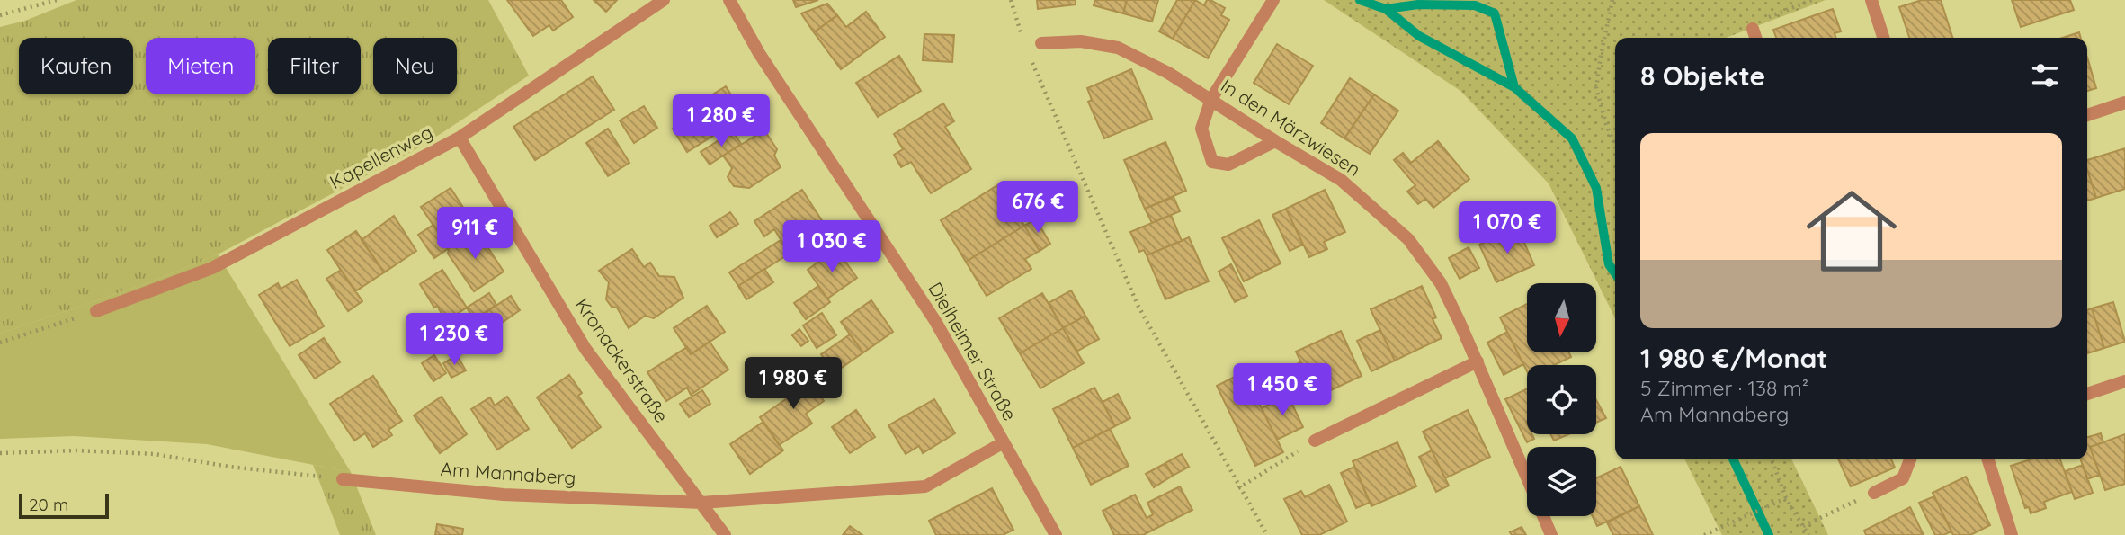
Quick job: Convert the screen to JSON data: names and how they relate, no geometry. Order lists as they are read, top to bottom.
{
  "streets": {
    "street": [
      "In den Märzwiesen",
      "Kapellenweg",
      "Dielheimer Straße",
      "Kronackerstraße",
      "Am Mannaberg"
    ]
  },
  "crossings": [
    ["Kapellenweg", "Kronackerstraße"],
    ["Dielheimer Straße", "Am Mannaberg"],
    ["Kronackerstraße", "Am Mannaberg"]
  ],
  "scale_bar": "20 m",
  "north": "bottom",
  "page": {
    "chip": [
      "Kaufen",
      "Mieten",
      "Filter",
      "Neu"
    ],
    "heading": "8 Objekte",
    "price": [
      "1 280 €",
      "676 €",
      "1 070 €",
      "911 €",
      "1 030 €",
      "1 230 €",
      "1 980 €",
      "1 450 €"
    ],
    "list": [
      {
        "name": "1 980 €/Monat",
        "note": "5 Zimmer · 138 m² · Am Mannaberg"
      }
    ],
    "scale": "20 m"
  }
}
